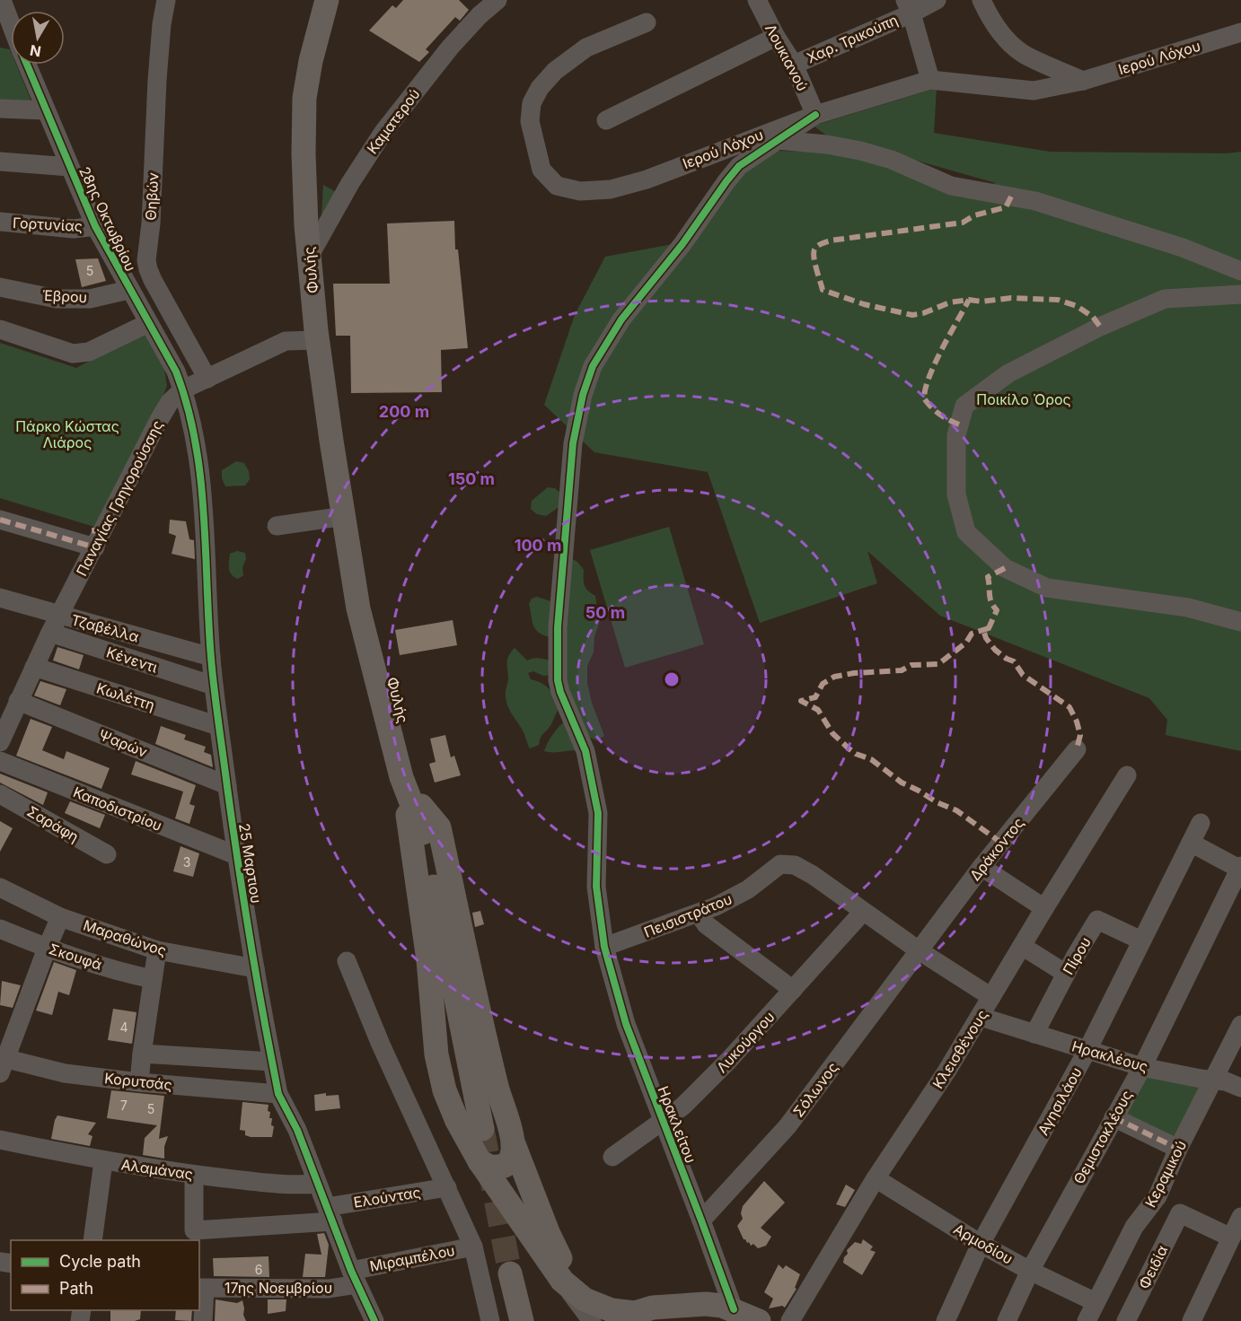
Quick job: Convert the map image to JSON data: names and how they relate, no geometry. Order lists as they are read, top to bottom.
{
  "streets": {
    "main road": ["Φυλής"],
    "street": [
      "Χαρ. Τρικούπη",
      "Λουκιανού",
      "Ιερού Λόχου",
      "Καματερού",
      "Θηβών",
      "28ης Οκτωβρίου",
      "Γορτυνίας",
      "Έβρου",
      "Παναγίας Γρηγορούσσης",
      "Τζαβέλλα",
      "Κένεντι",
      "Κωλέττη",
      "Ψαρών",
      "Καποδιστρίου",
      "Σαράφη",
      "Δράκοντος",
      "25 Μαρτιου",
      "Πεισιστράτου",
      "Μαραθώνος",
      "Πίρου",
      "Σκουφά",
      "Λυκούργου",
      "Κλεισθένους",
      "Ηρακλέους",
      "Κορυτσάς",
      "Σόλωνος",
      "Αγησιλάου",
      "Ηρακλείτου",
      "Θεμιστοκλέους",
      "Αλαμάνας",
      "Κεραμικού",
      "Ελούντας",
      "Αρμοδίου",
      "Μιραμπέλου",
      "Φειδία",
      "17ης Νοεμβρίου"
    ]
  },
  "crossings": [
    ["Χαρ. Τρικούπη", "Λουκιανού"],
    ["Λουκιανού", "Ιερού Λόχου"],
    ["Λουκιανού", "Ηρακλείτου"],
    ["Ιερού Λόχου", "Ηρακλείτου"],
    ["Καματερού", "Φυλής"],
    ["Θηβών", "Παναγίας Γρηγορούσσης"],
    ["28ης Οκτωβρίου", "Γορτυνίας"],
    ["28ης Οκτωβρίου", "Έβρου"],
    ["28ης Οκτωβρίου", "Παναγίας Γρηγορούσσης"],
    ["28ης Οκτωβρίου", "25 Μαρτιου"],
    ["Φυλής", "Παναγίας Γρηγορούσσης"],
    ["Παναγίας Γρηγορούσσης", "Τζαβέλλα"],
    ["Παναγίας Γρηγορούσσης", "Κένεντι"],
    ["Παναγίας Γρηγορούσσης", "Κωλέττη"],
    ["Παναγίας Γρηγορούσσης", "Ψαρών"],
    ["Παναγίας Γρηγορούσσης", "25 Μαρτιου"],
    ["Τζαβέλλα", "25 Μαρτιου"],
    ["Κένεντι", "25 Μαρτιου"],
    ["Κωλέττη", "25 Μαρτιου"],
    ["Ψαρών", "25 Μαρτιου"],
    ["Καποδιστρίου", "25 Μαρτιου"],
    ["Δράκοντος", "Σόλωνος"],
    ["25 Μαρτιου", "Μαραθώνος"],
    ["25 Μαρτιου", "Κορυτσάς"],
    ["25 Μαρτιου", "Αλαμάνας"],
    ["25 Μαρτιου", "Ελούντας"],
    ["25 Μαρτιου", "Μιραμπέλου"],
    ["25 Μαρτιου", "17ης Νοεμβρίου"],
    ["Πεισιστράτου", "Λυκούργου"],
    ["Πεισιστράτου", "Ηρακλείτου"],
    ["Πίρου", "Ηρακλέους"],
    ["Πίρου", "Αγησιλάου"],
    ["Λυκούργου", "Ηρακλείτου"],
    ["Κλεισθένους", "Ηρακλέους"],
    ["Κλεισθένους", "Αρμοδίου"],
    ["Ηρακλέους", "Αγησιλάου"],
    ["Ηρακλέους", "Θεμιστοκλέους"],
    ["Ηρακλέους", "Κεραμικού"],
    ["Σόλωνος", "Ηρακλείτου"],
    ["Αγησιλάου", "Αρμοδίου"],
    ["Θεμιστοκλέους", "Αρμοδίου"],
    ["Αλαμάνας", "Ελούντας"],
    ["Κεραμικού", "Αρμοδίου"],
    ["Μιραμπέλου", "17ης Νοεμβρίου"]
  ],
  "parks": ["Ποικίλο Όρος", "Πάρκο Κώστας Λιάρος"],
  "house_numbers": [
    "5",
    "3",
    "4",
    "7",
    "5",
    "6"
  ],
  "legend": ["Cycle path", "Path"],
  "north": "bottom",
  "rings": [
    "200 m",
    "150 m",
    "100 m",
    "50 m"
  ]
}
